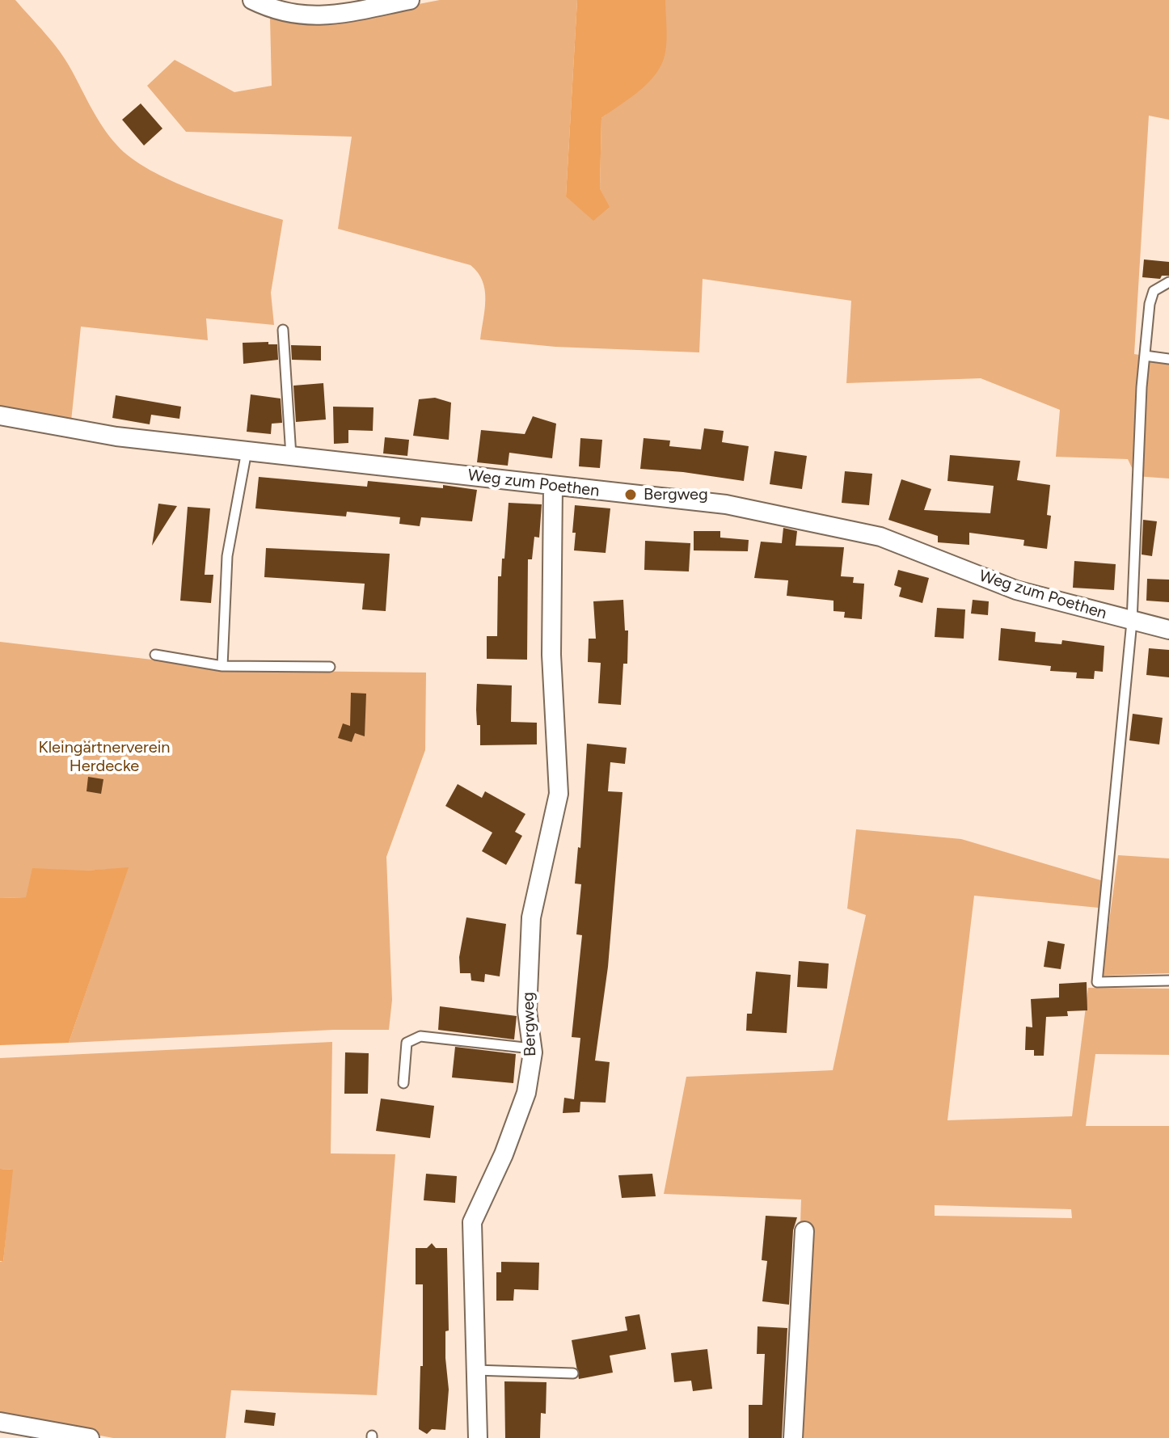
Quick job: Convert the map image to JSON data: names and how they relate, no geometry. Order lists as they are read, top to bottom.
{
  "streets": {
    "street": ["Weg zum Poethen", "Bergweg"]
  },
  "crossings": [
    ["Weg zum Poethen", "Bergweg"]
  ],
  "parks": ["Kleingärtnerverein Herdecke"],
  "places": ["Bergweg"]
}
